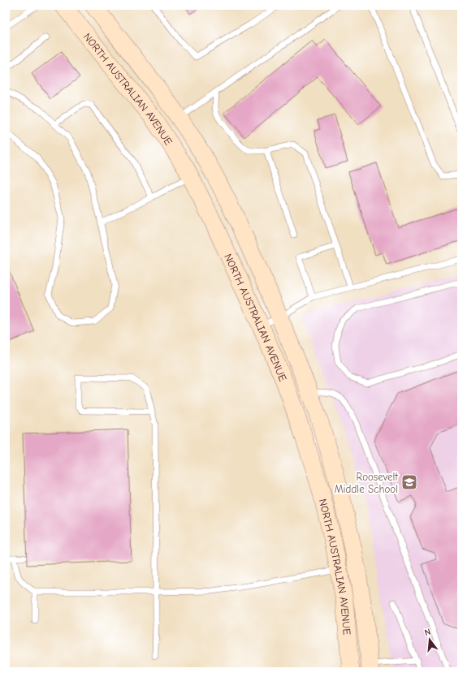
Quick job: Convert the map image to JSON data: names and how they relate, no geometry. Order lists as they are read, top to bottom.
{
  "streets": {
    "main road": ["NORTH AUSTRALIAN AVENUE"]
  },
  "places": {
    "school or university": ["Roosevelt Middle School"]
  },
  "north": "top"
}
